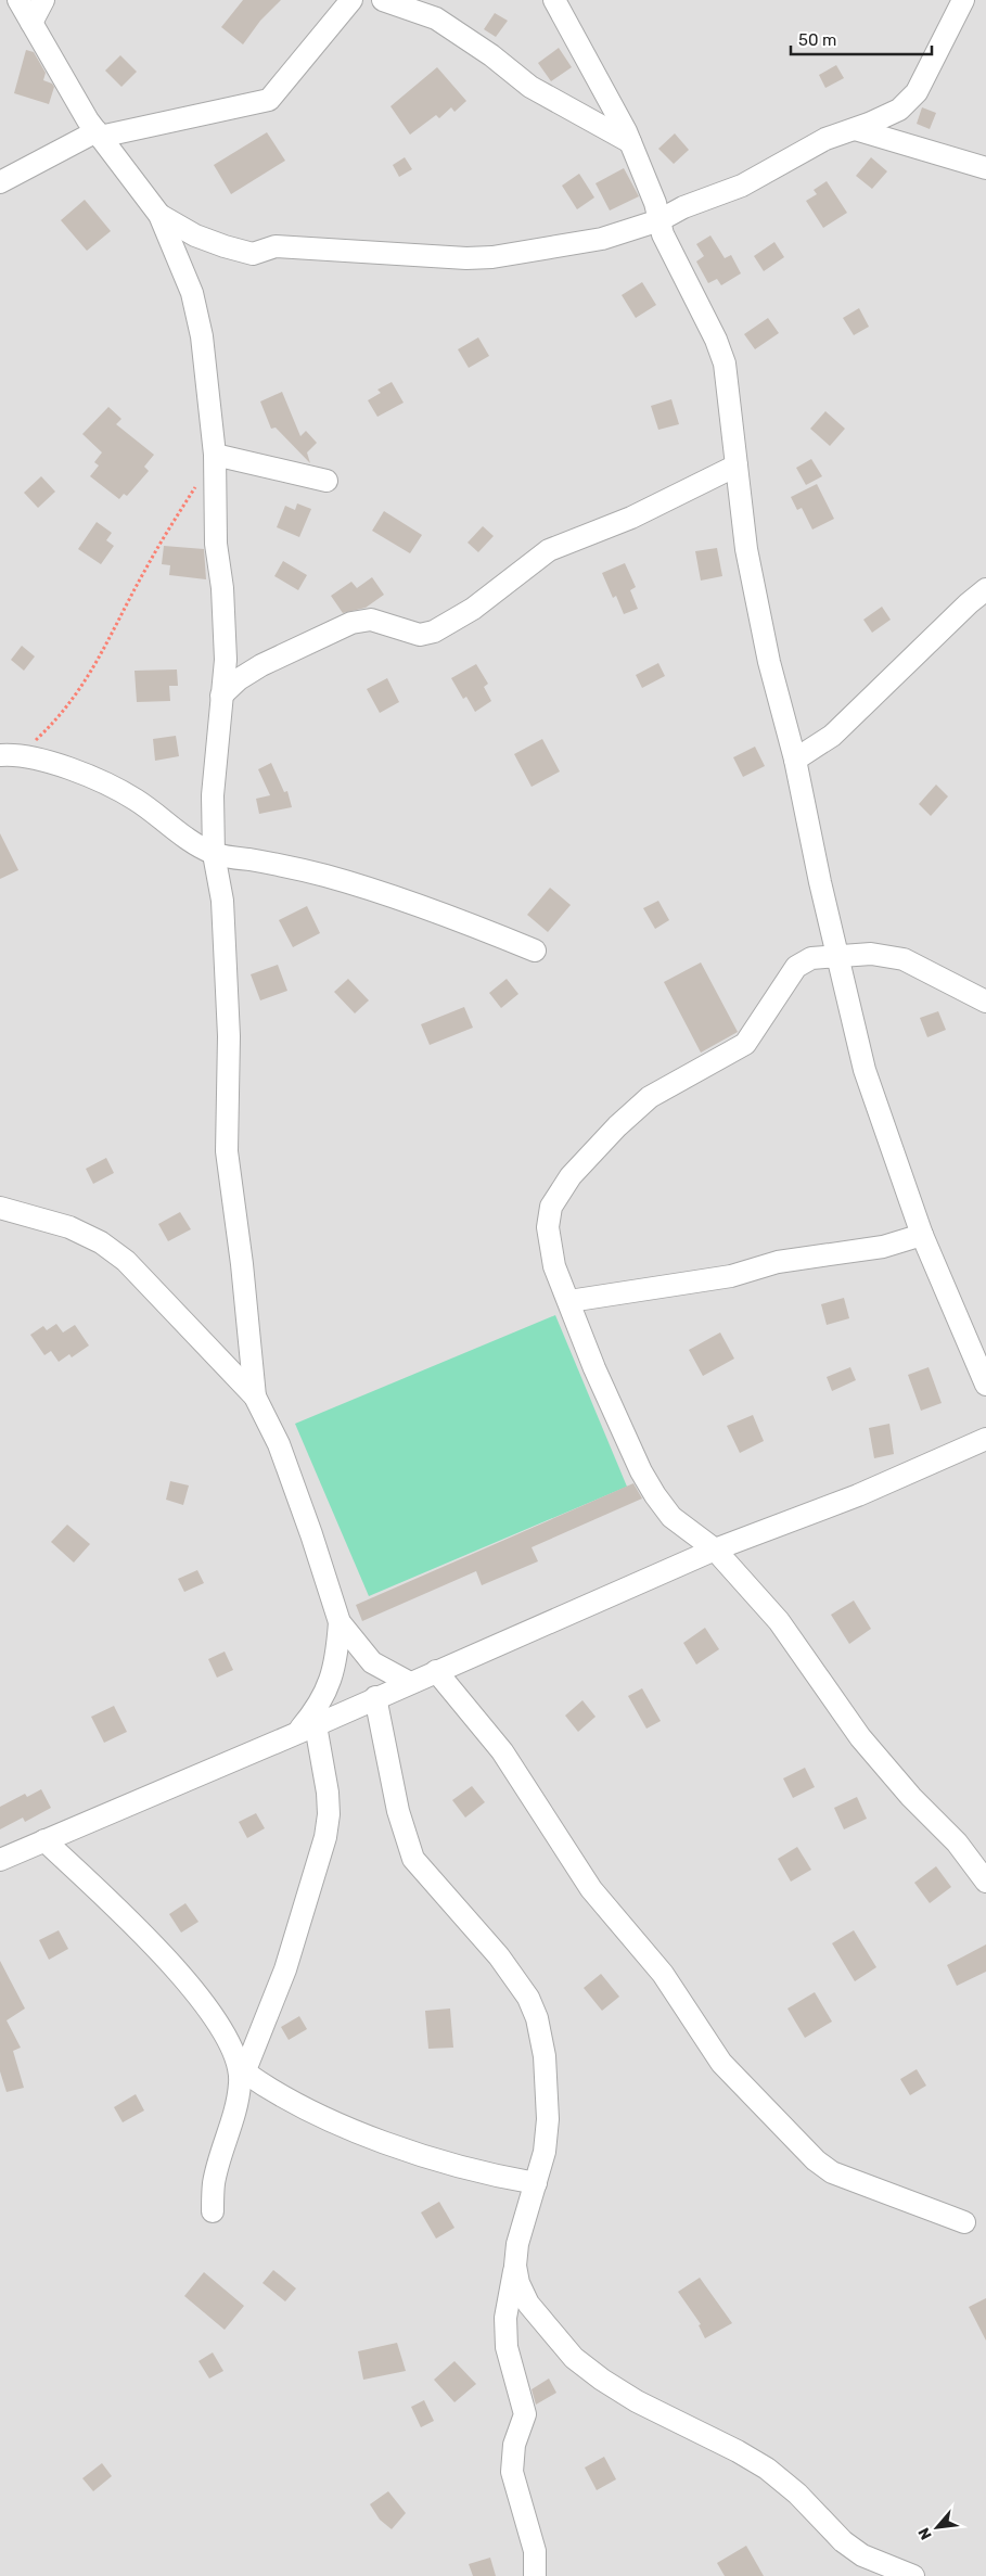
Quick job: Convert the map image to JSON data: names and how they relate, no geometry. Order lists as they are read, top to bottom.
{
  "scale_bar": "50 m",
  "north": "bottom left"
}
